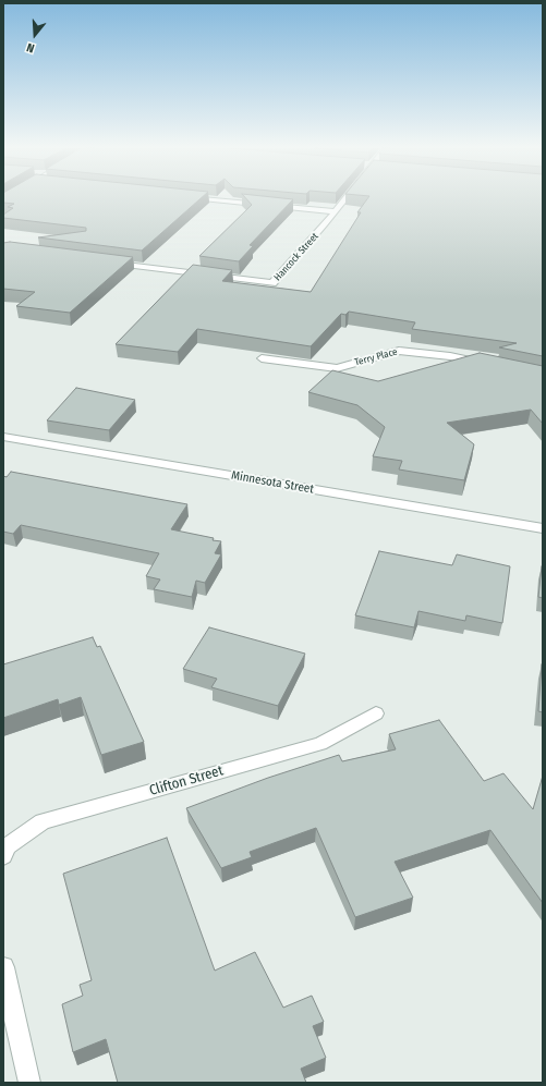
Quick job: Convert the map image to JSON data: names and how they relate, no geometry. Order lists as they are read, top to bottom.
{
  "streets": {
    "street": [
      "Hancock Street",
      "Terry Place",
      "Minnesota Street",
      "Clifton Street"
    ]
  },
  "north": "bottom"
}
